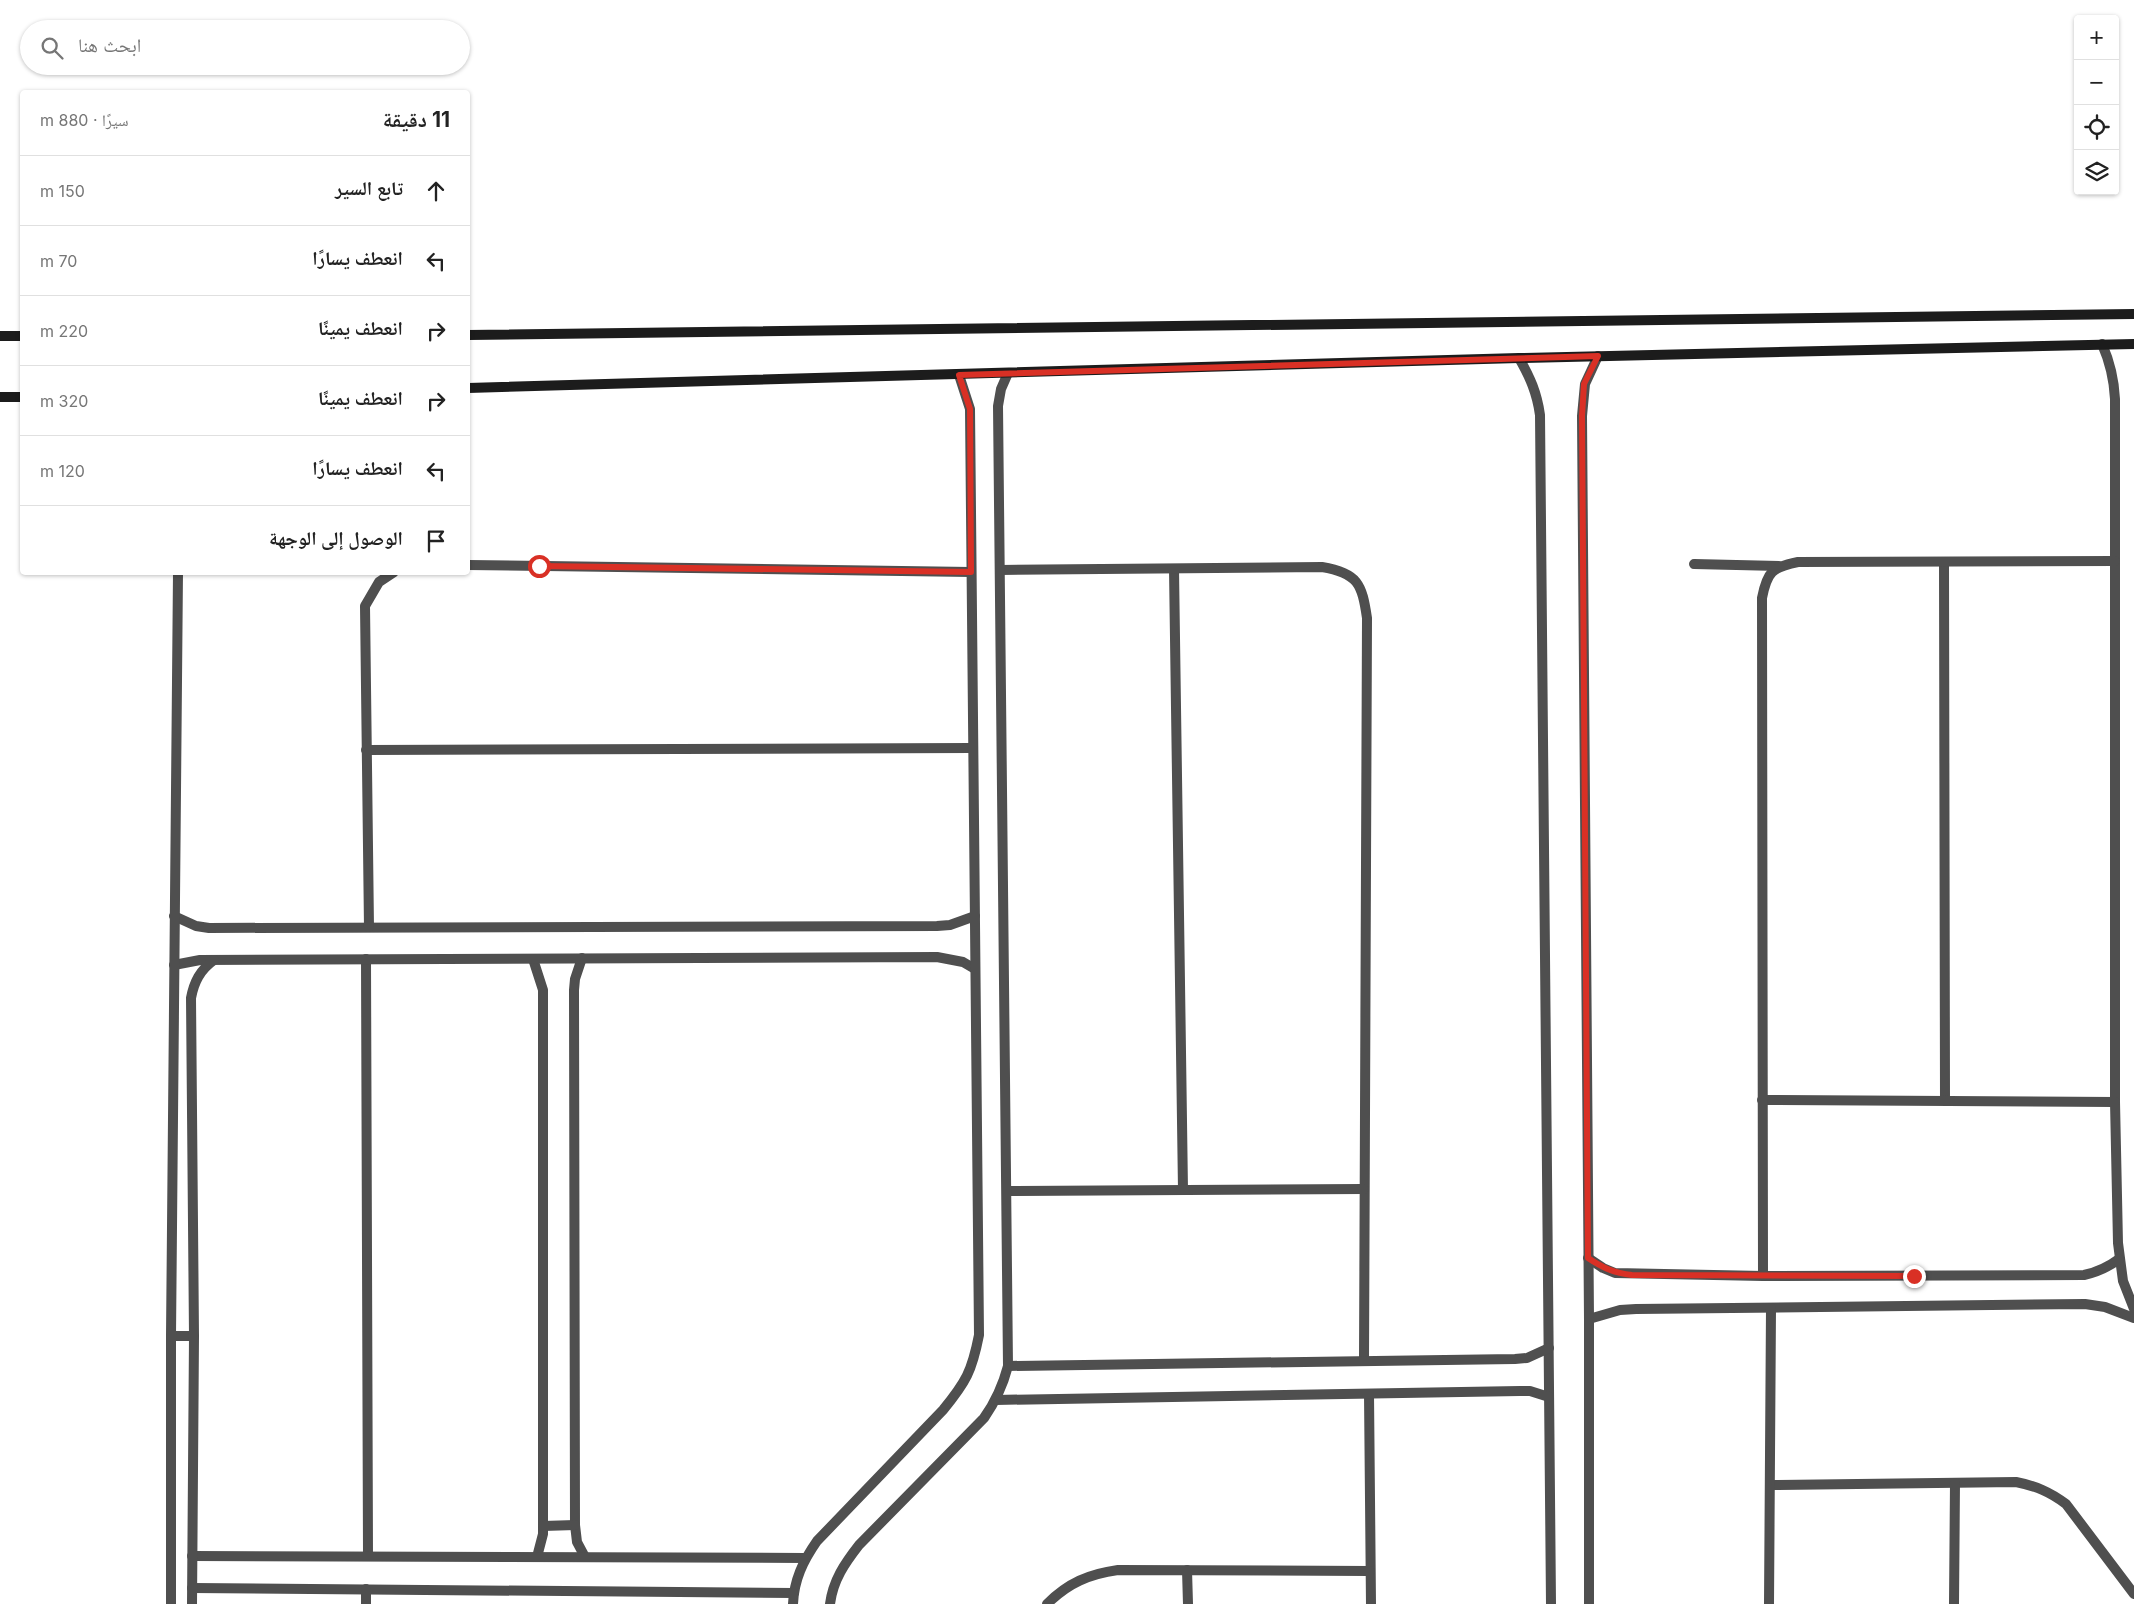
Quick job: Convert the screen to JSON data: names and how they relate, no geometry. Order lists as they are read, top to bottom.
{
  "page": {
    "map_buttons": ["+", "−"],
    "search": "ابحث هنا",
    "heading": ["11 دقيقة", "سيرًا · 880 m"],
    "list": [
      ["تابع السير", "150 m"],
      ["انعطف يسارًا", "70 m"],
      ["انعطف يمينًا", "220 m"],
      ["انعطف يمينًا", "320 m"],
      ["انعطف يسارًا", "120 m"],
      "الوصول إلى الوجهة"
    ]
  }
}
